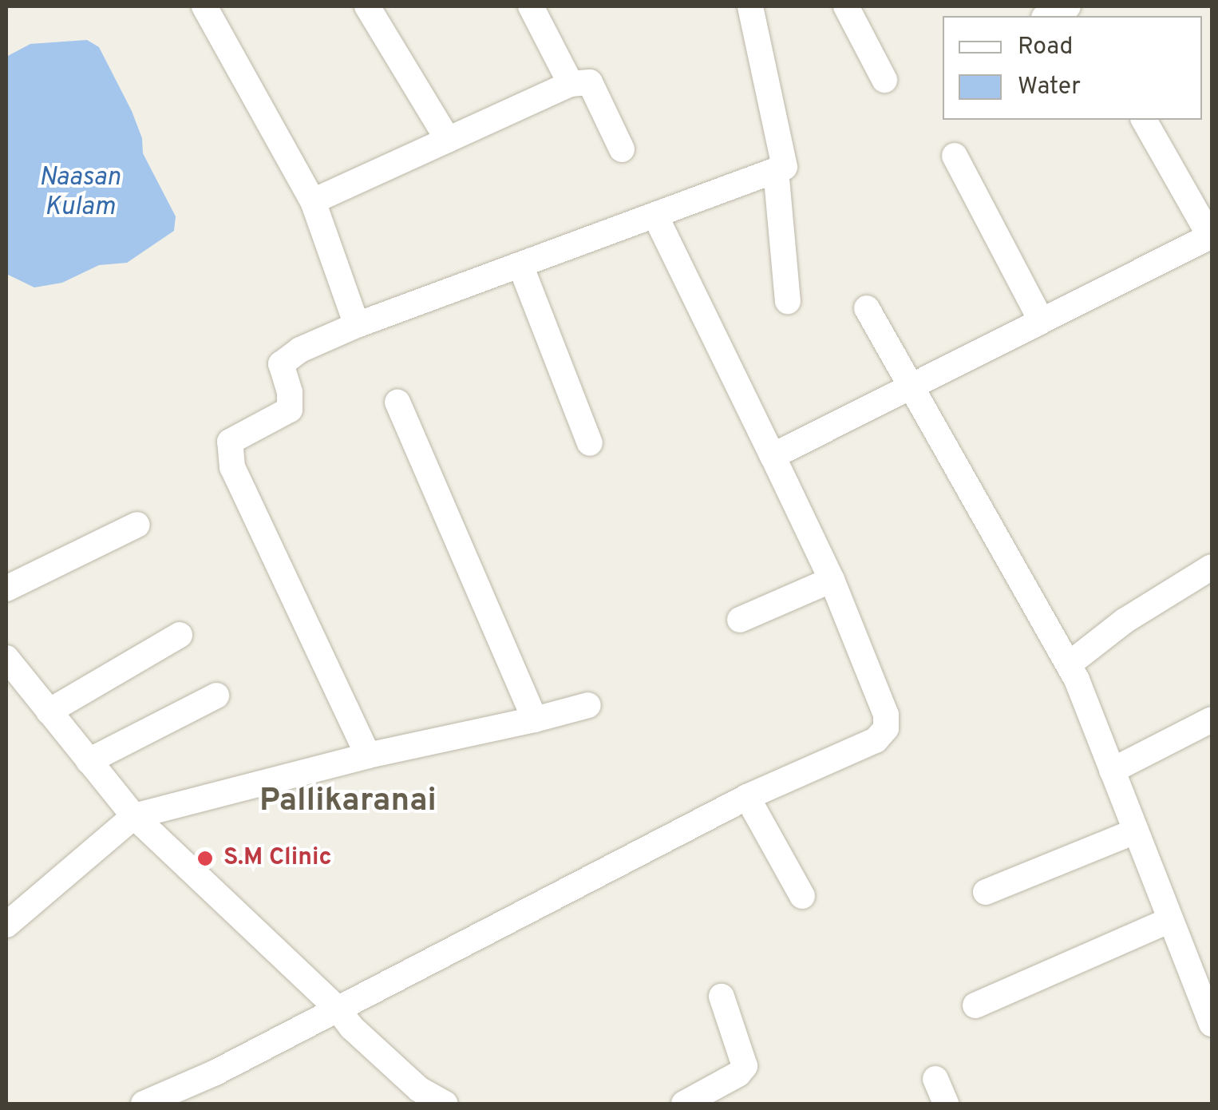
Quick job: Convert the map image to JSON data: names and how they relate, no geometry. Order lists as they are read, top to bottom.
{
  "districts": ["Pallikaranai"],
  "water": ["Naasan Kulam"],
  "places": ["S.M Clinic"],
  "legend": ["Road", "Water"]
}
